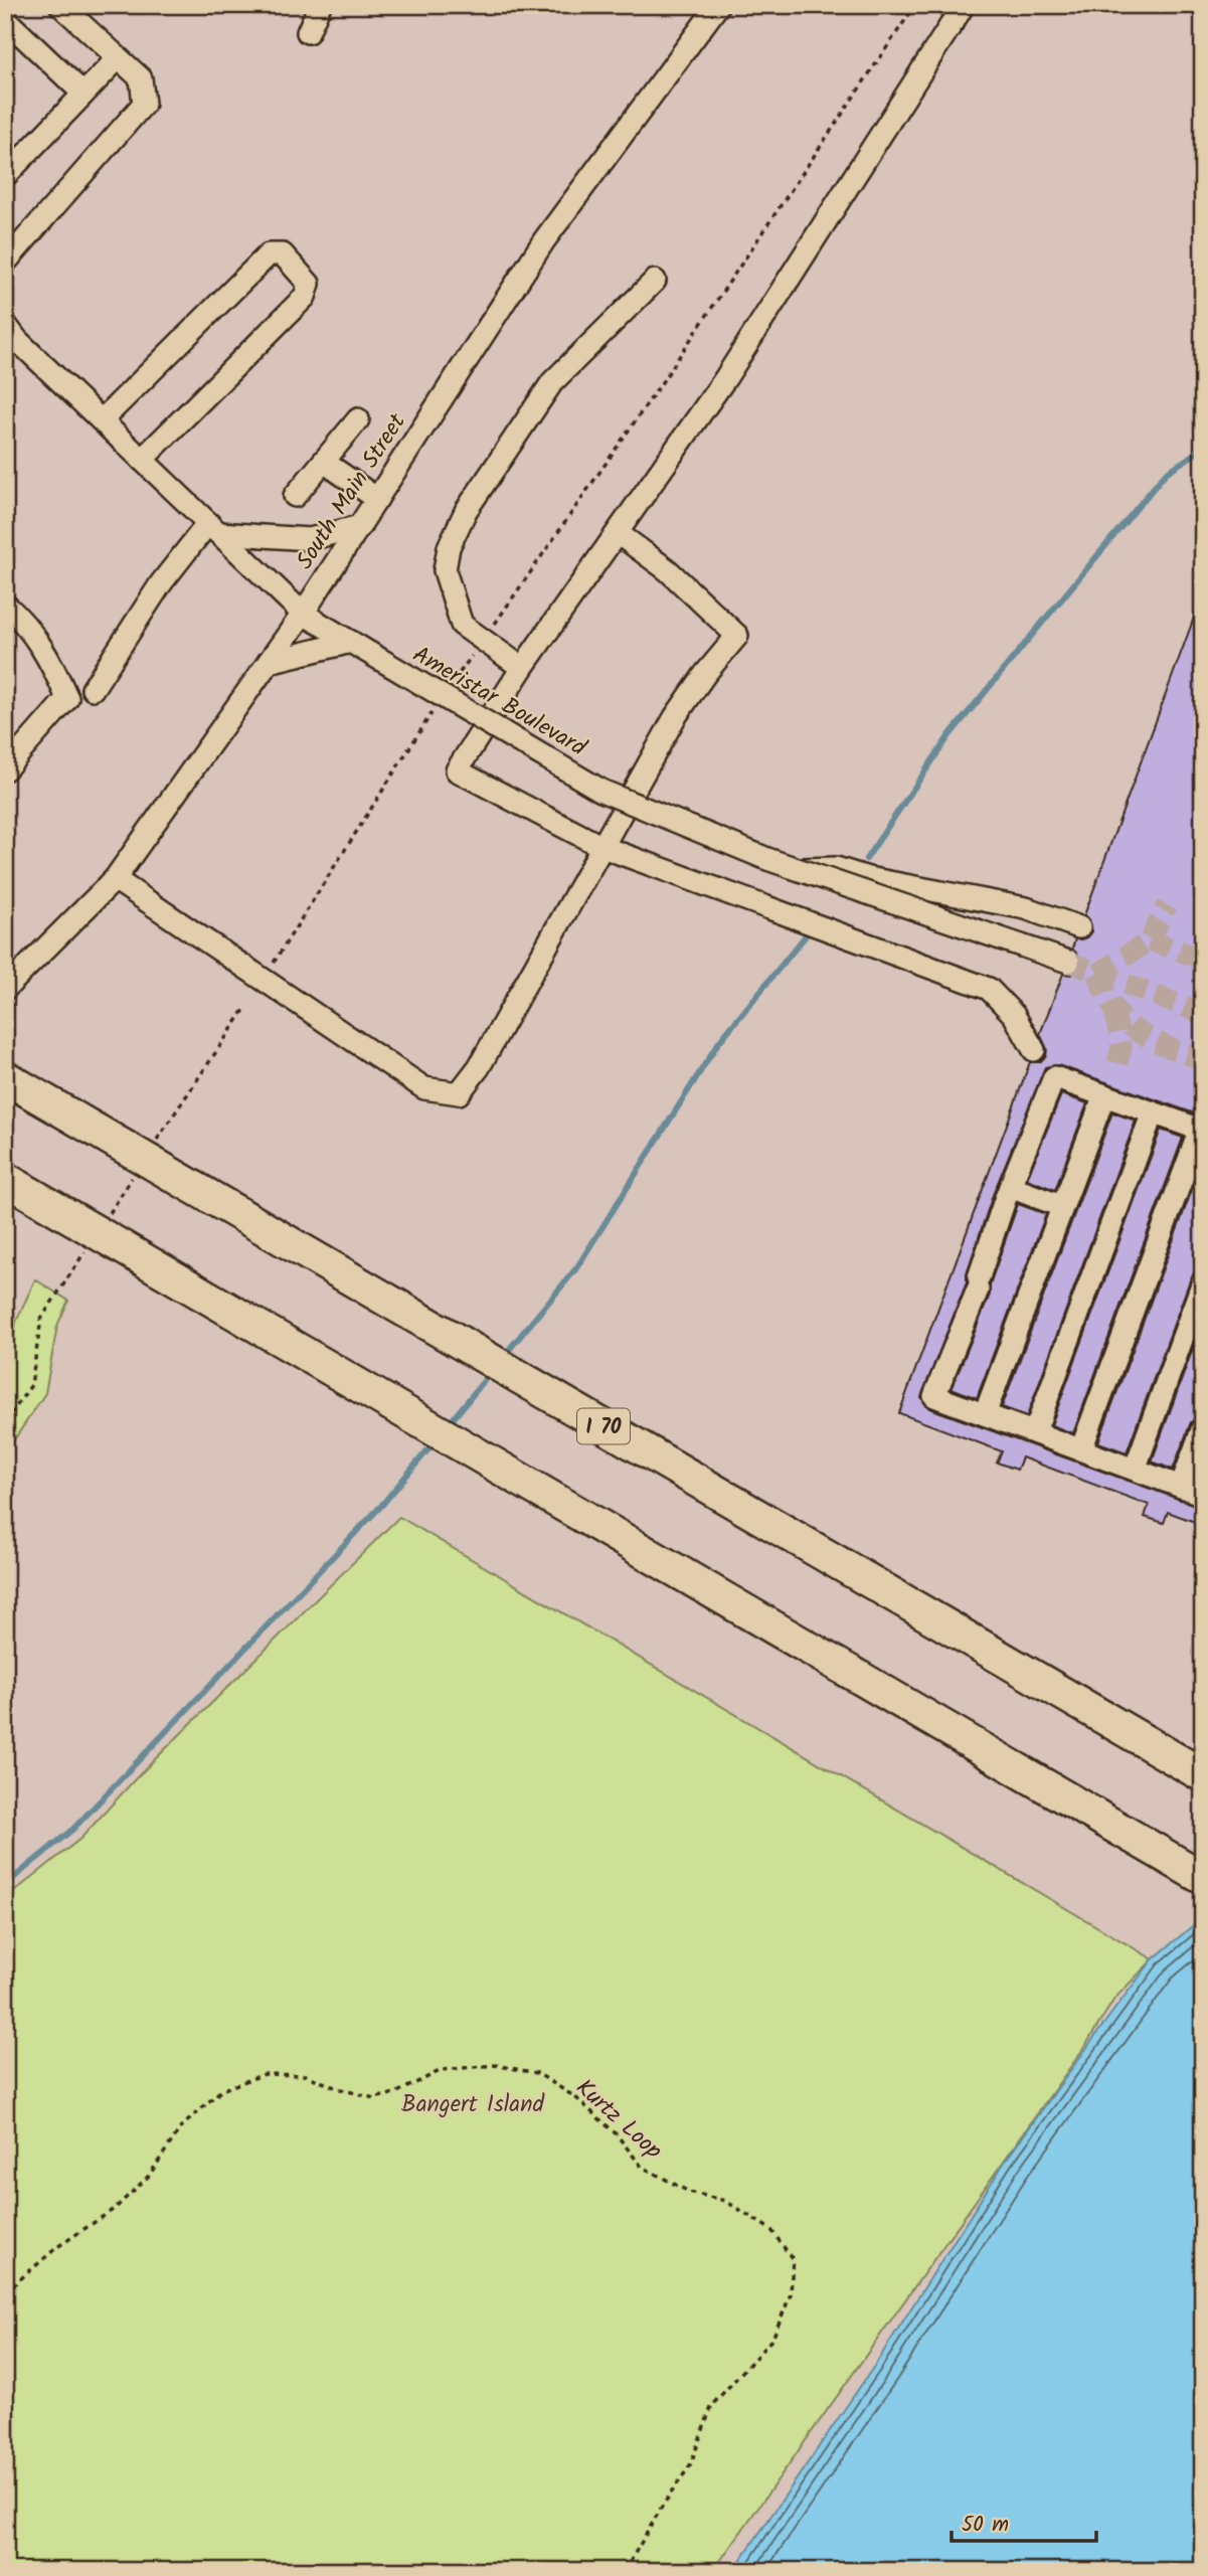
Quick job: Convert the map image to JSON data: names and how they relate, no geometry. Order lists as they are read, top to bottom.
{
  "streets": {
    "highway": ["I 70"],
    "street": ["South Main Street", "Ameristar Boulevard"],
    "path": ["Kurtz Loop"]
  },
  "crossings": [
    ["South Main Street", "Ameristar Boulevard"]
  ],
  "parks": ["Bangert Island"],
  "scale_bar": "50 m"
}
